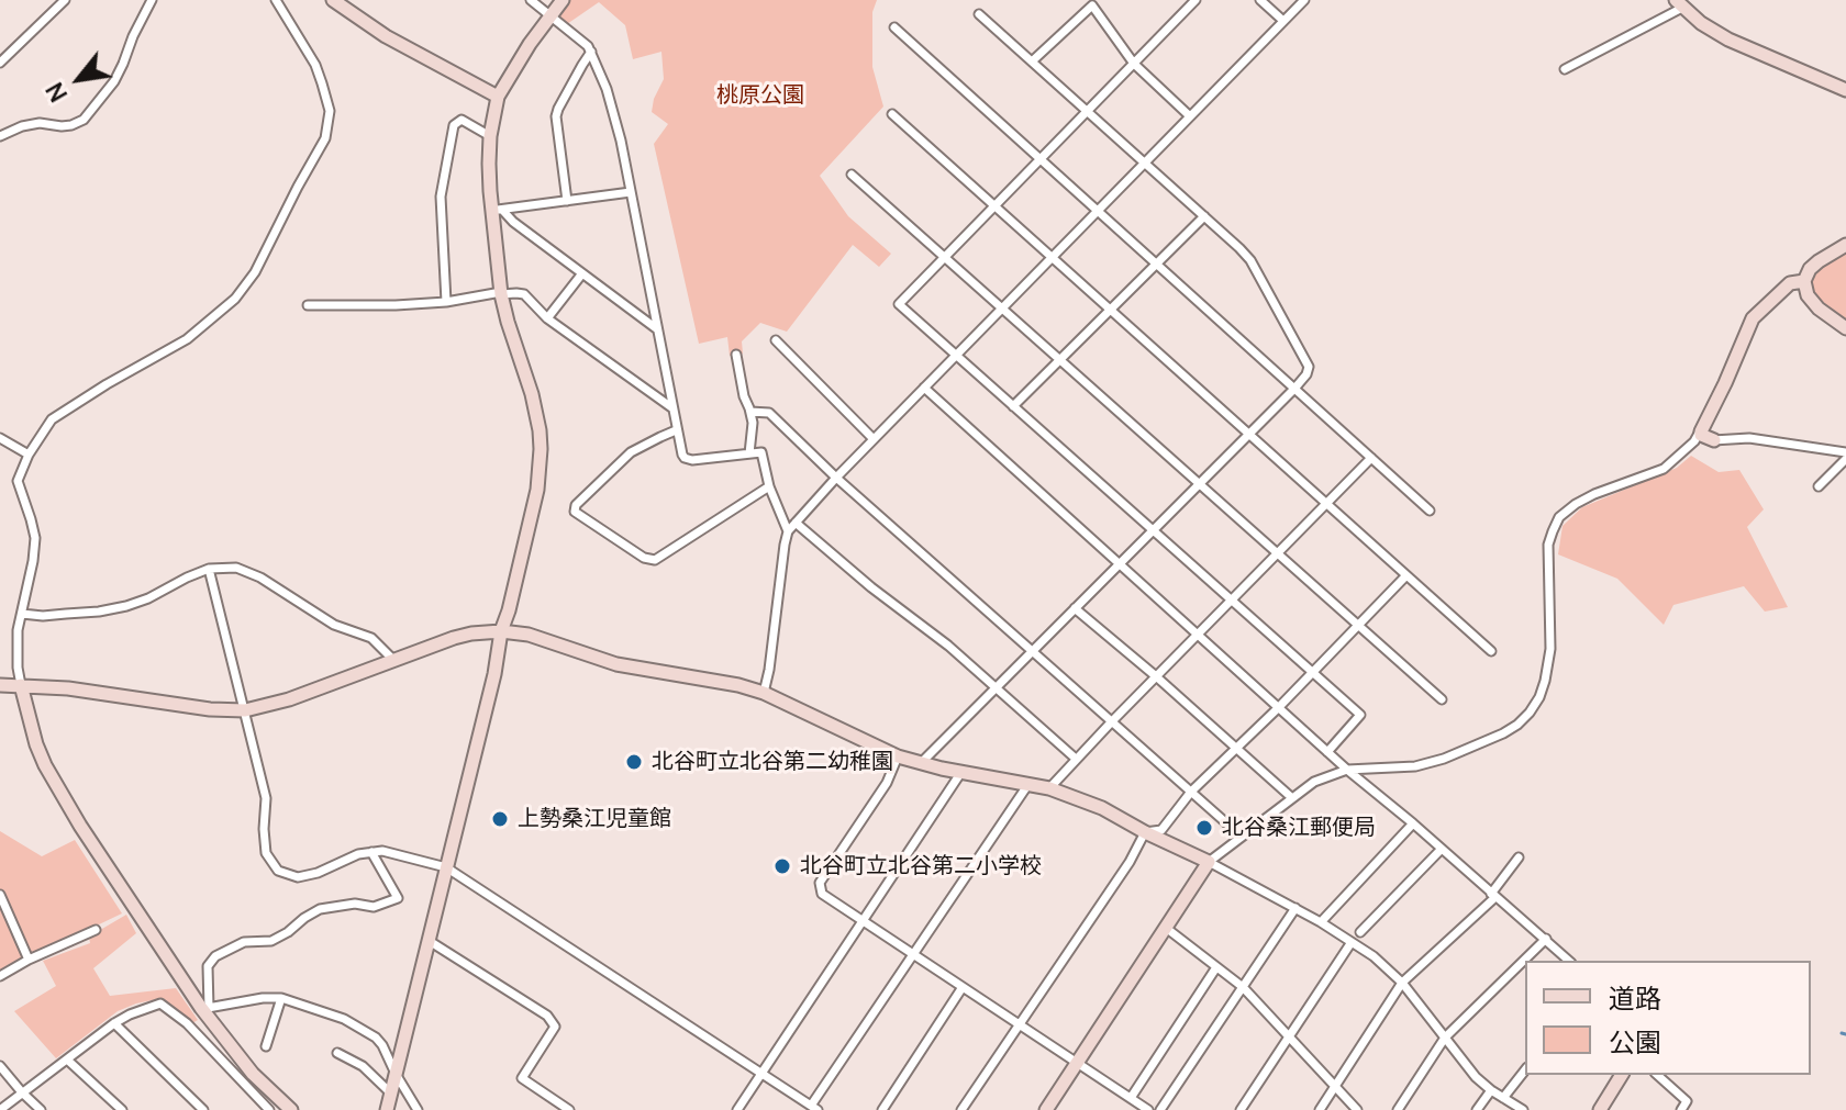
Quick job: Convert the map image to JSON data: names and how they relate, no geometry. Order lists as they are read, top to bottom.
{
  "parks": ["桃原公園"],
  "places": [
    "北谷町立北谷第二幼稚園",
    "上勢桑江児童館",
    "北谷桑江郵便局",
    "北谷町立北谷第二小学校"
  ],
  "legend": ["道路", "公園"],
  "north": "bottom left"
}
